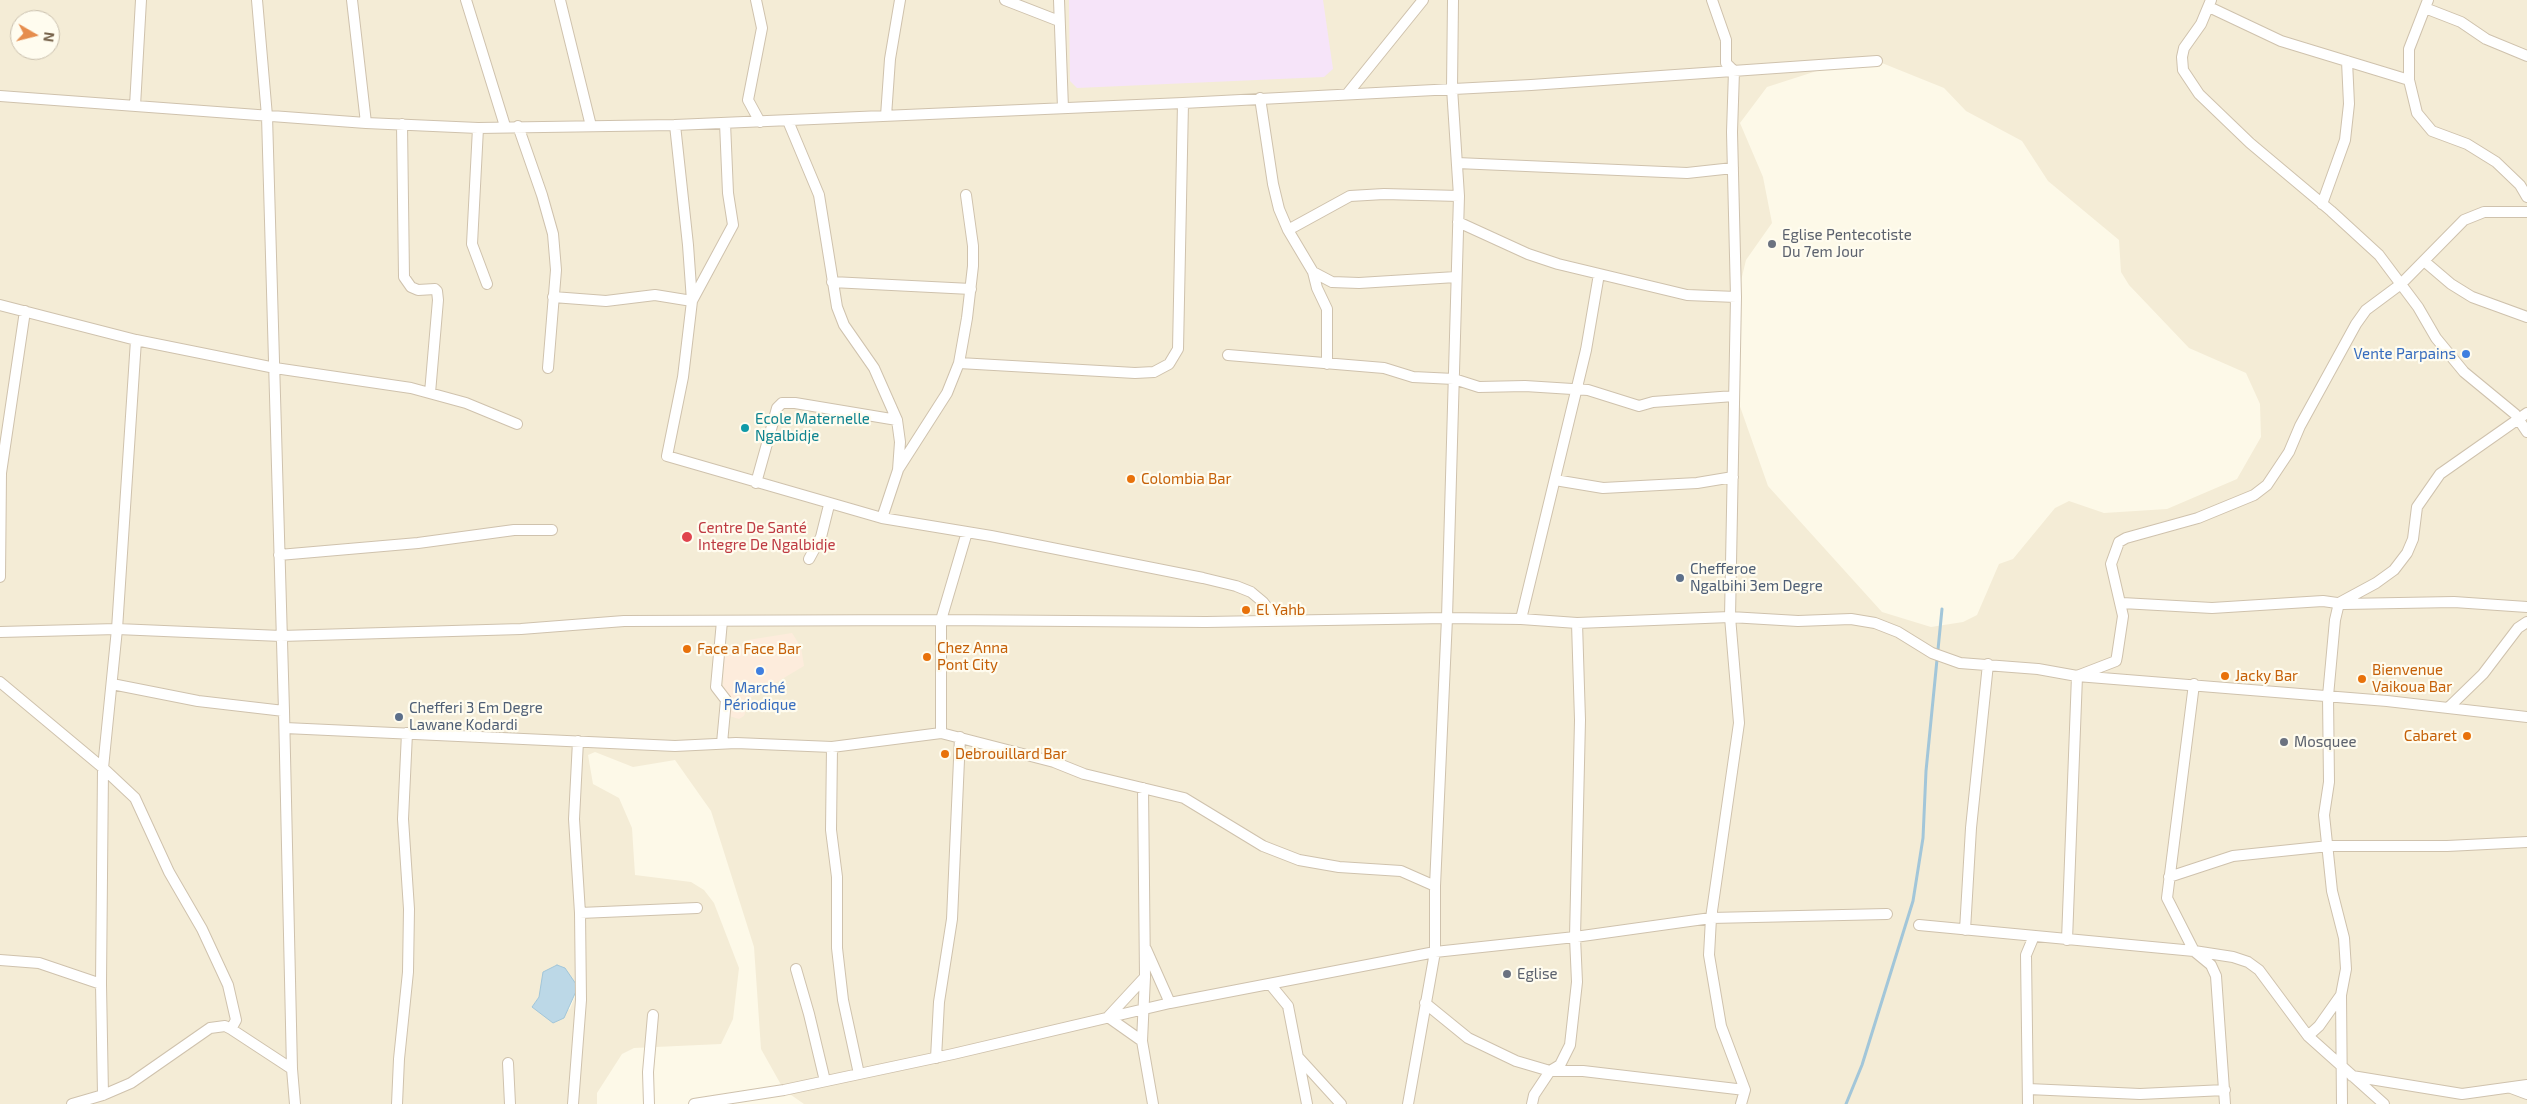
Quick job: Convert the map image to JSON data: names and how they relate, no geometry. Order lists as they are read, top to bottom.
{
  "places": [
    "Eglise Pentecotiste Du 7em Jour",
    "Vente Parpains",
    "Ecole Maternelle Ngalbidje",
    "Colombia Bar",
    "Centre De Santé Integre De Ngalbidje",
    "Chefferoe Ngalbihi 3em Degre",
    "El Yahb",
    "Face a Face Bar",
    "Chez Anna Pont City",
    "Marché Périodique",
    "Jacky Bar",
    "Bienvenue Vaikoua Bar",
    "Chefferi 3 Em Degre Lawane Kodardi",
    "Cabaret",
    "Mosquee",
    "Debrouillard Bar",
    "Eglise"
  ],
  "north": "right"
}
